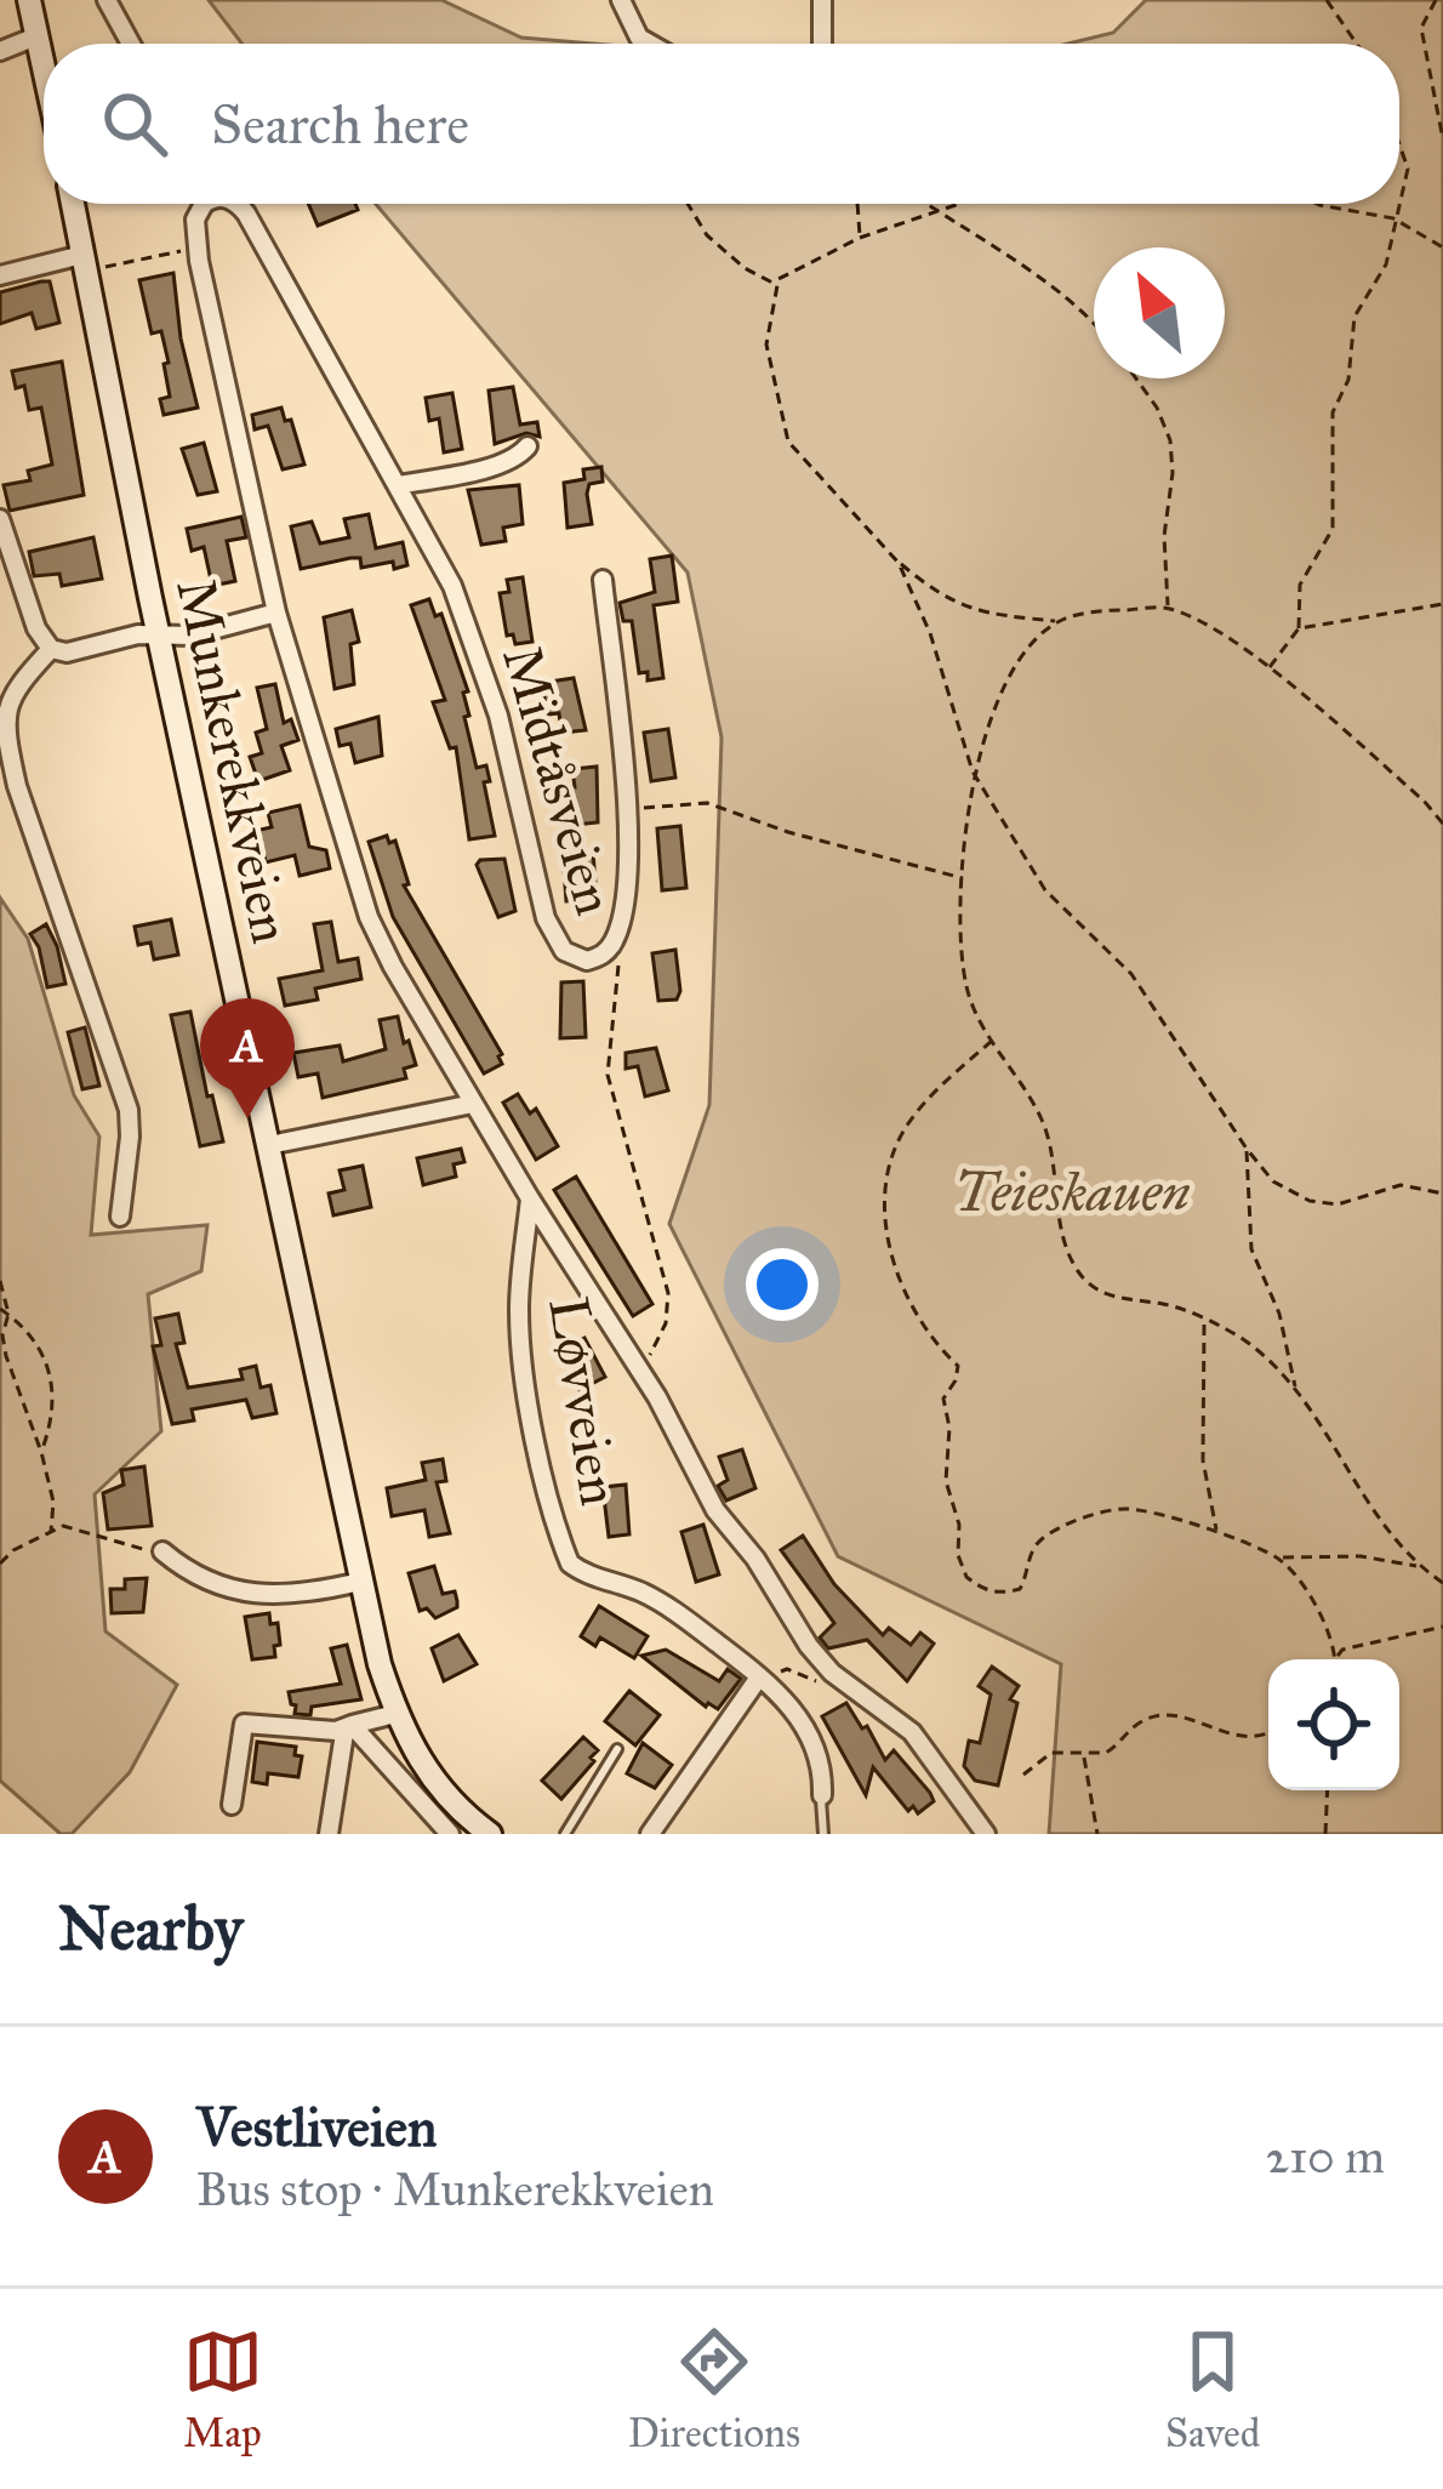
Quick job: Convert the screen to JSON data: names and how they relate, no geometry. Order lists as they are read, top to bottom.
{
  "streets": {
    "main road": ["Munkerekkveien"],
    "street": ["Midtåsveien", "Løvveien"]
  },
  "parks": ["Teieskauen"],
  "north": "top left",
  "page": {
    "search": "Search here",
    "pins": "A",
    "heading": "Nearby",
    "list": [
      {
        "mark": "A",
        "name": "Vestliveien",
        "note": "Bus stop · Munkerekkveien",
        "value": "210 m"
      }
    ],
    "nav": ["Map", "Directions", "Saved"]
  }
}
